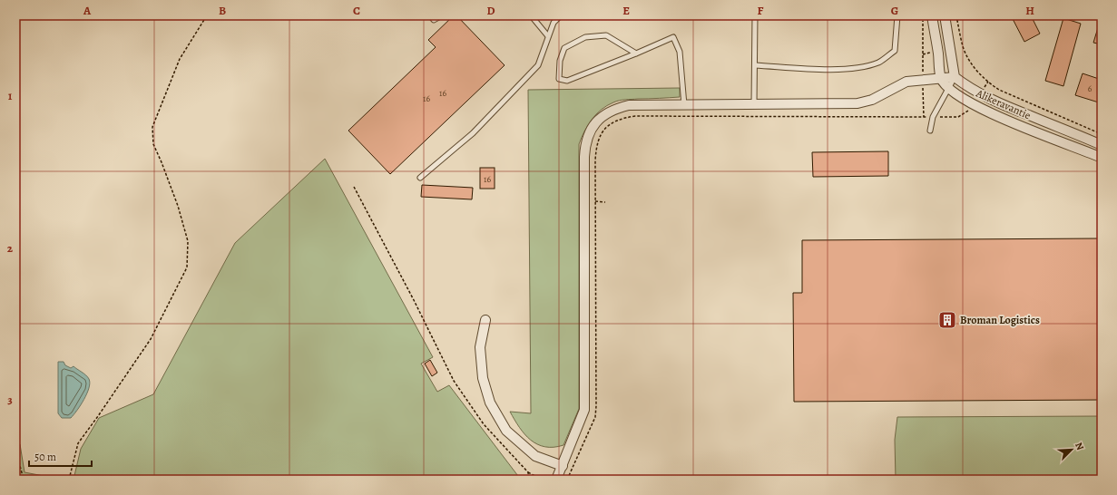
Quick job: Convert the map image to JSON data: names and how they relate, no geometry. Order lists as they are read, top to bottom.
{
  "streets": {
    "street": ["Alikeravantie"]
  },
  "places": {
    "building": ["Broman Logistics"]
  },
  "house_numbers": [
    "6",
    "16",
    "16",
    "16"
  ],
  "scale_bar": "50 m",
  "north": "top right",
  "grid": {
    "columns": [
      "A",
      "B",
      "C",
      "D",
      "E",
      "F",
      "G",
      "H"
    ],
    "rows": ["1", "2", "3"]
  }
}
